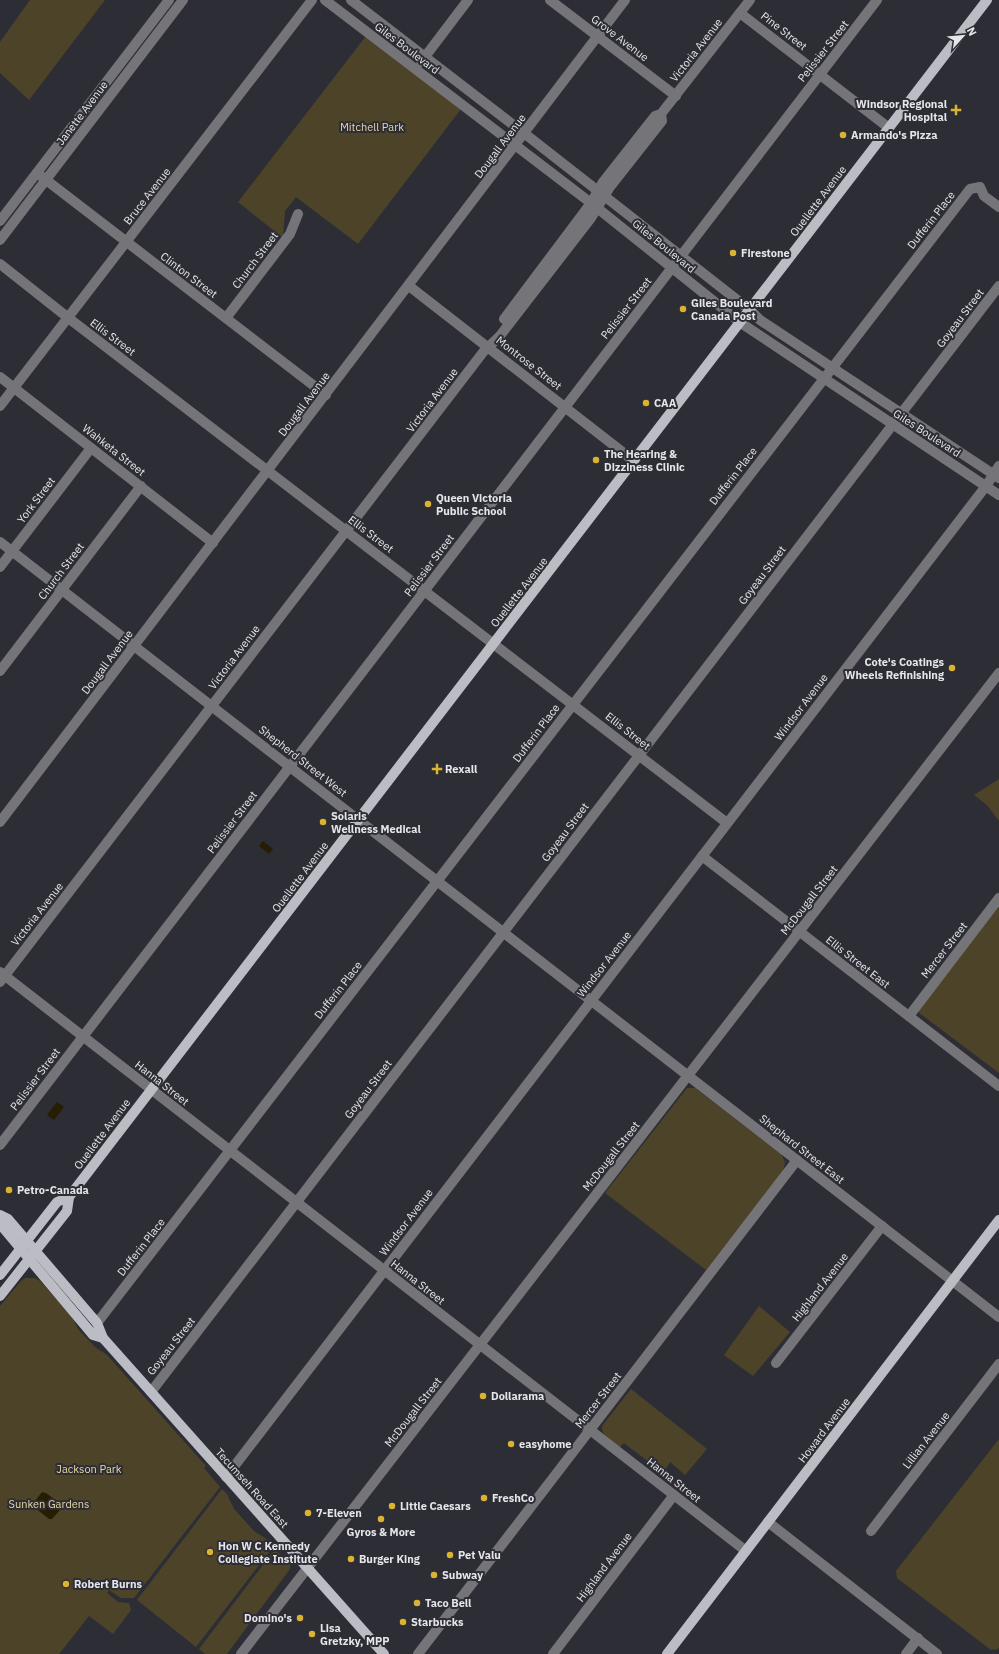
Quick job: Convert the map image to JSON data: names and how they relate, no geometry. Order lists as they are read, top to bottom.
{
  "streets": {
    "main road": ["Ouellette Avenue", "Howard Avenue", "Tecumseh Road East"],
    "street": [
      "Pine Street",
      "Grove Avenue",
      "Giles Boulevard",
      "Victoria Avenue",
      "Pelissier Street",
      "Janette Avenue",
      "Dougall Avenue",
      "Bruce Avenue",
      "Dufferin Place",
      "Church Street",
      "Clinton Street",
      "Goyeau Street",
      "Ellis Street",
      "Montrose Street",
      "Wahketa Street",
      "York Street",
      "Windsor Avenue",
      "Shepherd Street West",
      "McDougall Street",
      "Mercer Street",
      "Ellis Street East",
      "Hanna Street",
      "Shephard Street East",
      "Highland Avenue",
      "Lillian Avenue"
    ]
  },
  "crossings": [
    ["Pine Street", "Victoria Avenue"],
    ["Pine Street", "Pelissier Street"],
    ["Pine Street", "Ouellette Avenue"],
    ["Grove Avenue", "Victoria Avenue"],
    ["Grove Avenue", "Dougall Avenue"],
    ["Giles Boulevard", "Victoria Avenue"],
    ["Giles Boulevard", "Pelissier Street"],
    ["Giles Boulevard", "Dougall Avenue"],
    ["Giles Boulevard", "Ouellette Avenue"],
    ["Giles Boulevard", "Dufferin Place"],
    ["Giles Boulevard", "Goyeau Street"],
    ["Giles Boulevard", "Windsor Avenue"],
    ["Victoria Avenue", "Ellis Street"],
    ["Victoria Avenue", "Montrose Street"],
    ["Victoria Avenue", "Shepherd Street West"],
    ["Victoria Avenue", "Hanna Street"],
    ["Pelissier Street", "Ellis Street"],
    ["Pelissier Street", "Montrose Street"],
    ["Pelissier Street", "Shepherd Street West"],
    ["Pelissier Street", "Hanna Street"],
    ["Janette Avenue", "Clinton Street"],
    ["Dougall Avenue", "Clinton Street"],
    ["Dougall Avenue", "Ellis Street"],
    ["Dougall Avenue", "Montrose Street"],
    ["Dougall Avenue", "Wahketa Street"],
    ["Dougall Avenue", "Shepherd Street West"],
    ["Bruce Avenue", "Clinton Street"],
    ["Bruce Avenue", "Ellis Street"],
    ["Bruce Avenue", "Wahketa Street"],
    ["Ouellette Avenue", "Ellis Street"],
    ["Ouellette Avenue", "Montrose Street"],
    ["Ouellette Avenue", "Shepherd Street West"],
    ["Ouellette Avenue", "Hanna Street"],
    ["Ouellette Avenue", "Tecumseh Road East"],
    ["Dufferin Place", "Ellis Street"],
    ["Dufferin Place", "Shepherd Street West"],
    ["Dufferin Place", "Hanna Street"],
    ["Dufferin Place", "Tecumseh Road East"],
    ["Church Street", "Clinton Street"],
    ["Church Street", "Wahketa Street"],
    ["Church Street", "Shepherd Street West"],
    ["Goyeau Street", "Ellis Street"],
    ["Goyeau Street", "Shepherd Street West"],
    ["Goyeau Street", "Hanna Street"],
    ["Goyeau Street", "Tecumseh Road East"],
    ["Ellis Street", "Windsor Avenue"],
    ["Wahketa Street", "York Street"],
    ["York Street", "Shepherd Street West"],
    ["Windsor Avenue", "Shepherd Street West"],
    ["Windsor Avenue", "Ellis Street East"],
    ["Windsor Avenue", "Hanna Street"],
    ["Windsor Avenue", "Shephard Street East"],
    ["Windsor Avenue", "Tecumseh Road East"],
    ["Shepherd Street West", "Shephard Street East"],
    ["McDougall Street", "Ellis Street East"],
    ["McDougall Street", "Hanna Street"],
    ["McDougall Street", "Shephard Street East"],
    ["McDougall Street", "Tecumseh Road East"],
    ["Mercer Street", "Ellis Street East"],
    ["Mercer Street", "Hanna Street"],
    ["Mercer Street", "Shephard Street East"],
    ["Hanna Street", "Highland Avenue"],
    ["Hanna Street", "Howard Avenue"],
    ["Shephard Street East", "Highland Avenue"],
    ["Shephard Street East", "Howard Avenue"]
  ],
  "parks": ["Mitchell Park", "Jackson Park", "Sunken Gardens"],
  "places": {
    "health": ["Windsor Regional Hospital", "Rexall"],
    "other": [
      "Armando's Pizza",
      "Firestone",
      "Giles Boulevard Canada Post",
      "CAA",
      "The Hearing & Dizziness Clinic",
      "Queen Victoria Public School",
      "Cote's Coatings Wheels Refinishing",
      "Solaris Wellness Medical",
      "Petro-Canada",
      "Dollarama",
      "easyhome",
      "FreshCo",
      "Little Caesars",
      "7-Eleven",
      "Gyros & More",
      "Hon W C Kennedy Collegiate Institute",
      "Pet Valu",
      "Burger King",
      "Subway",
      "Robert Burns",
      "Taco Bell",
      "Domino's",
      "Starbucks",
      "Lisa Gretzky, MPP"
    ]
  },
  "north": "top right"
}
